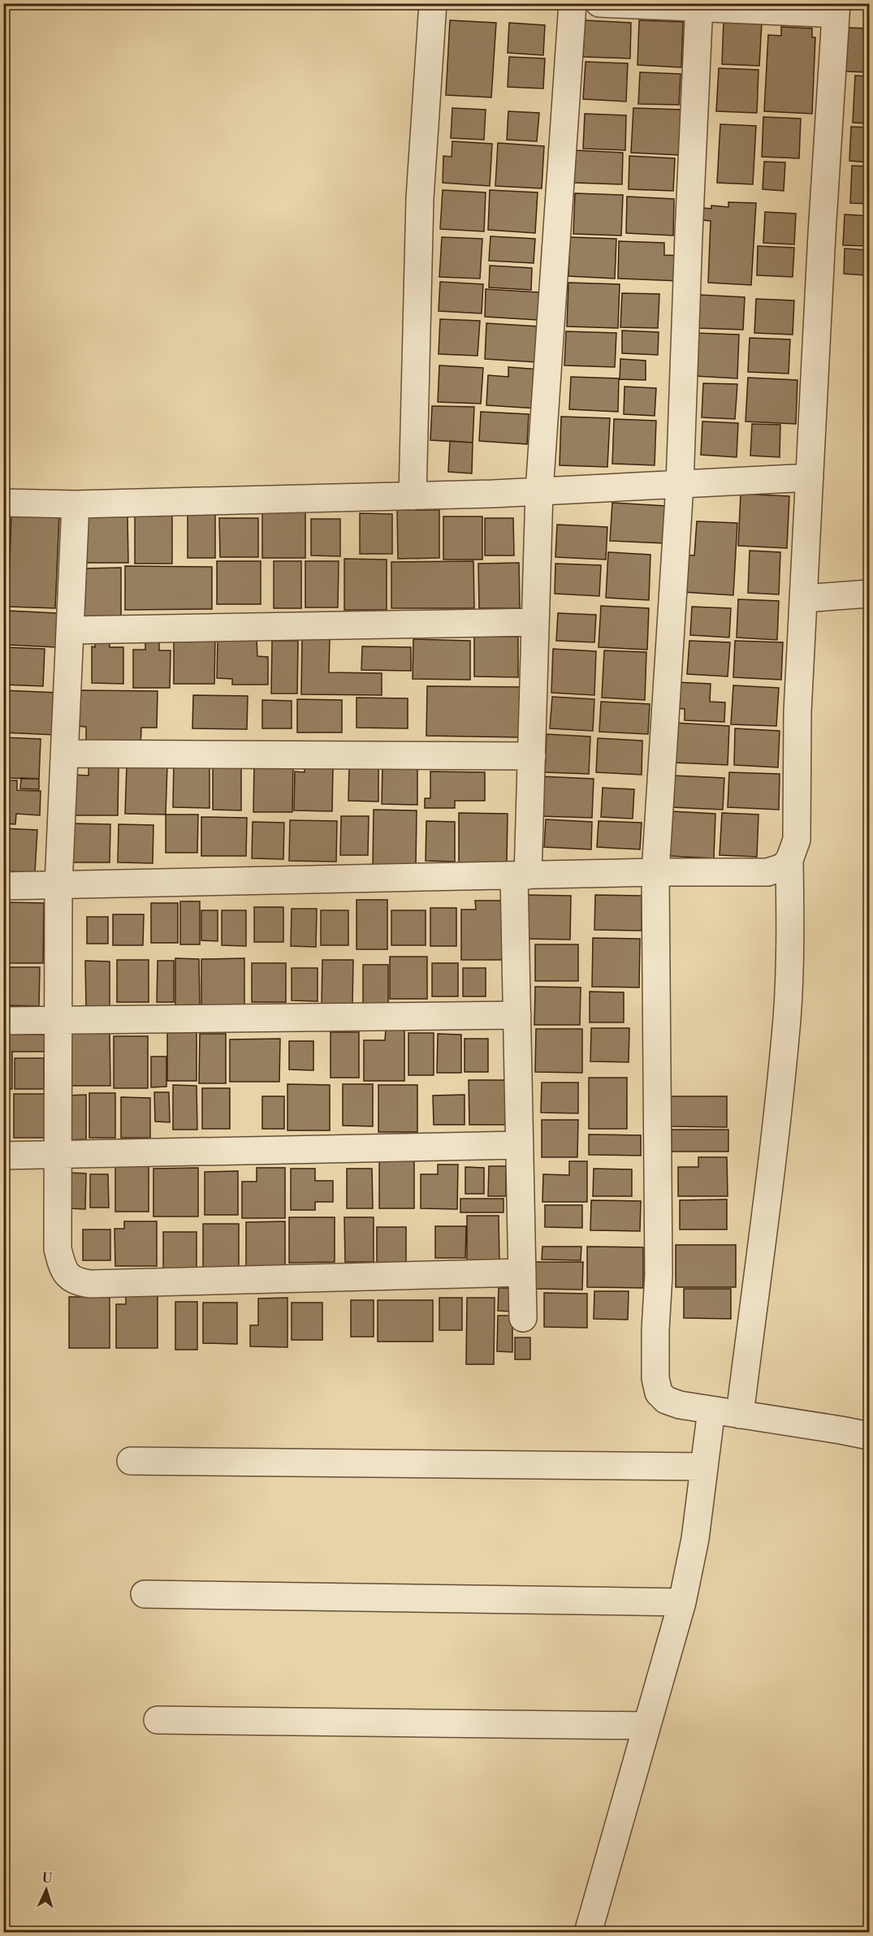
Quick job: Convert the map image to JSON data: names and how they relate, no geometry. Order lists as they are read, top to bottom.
{
  "north": "top"
}
